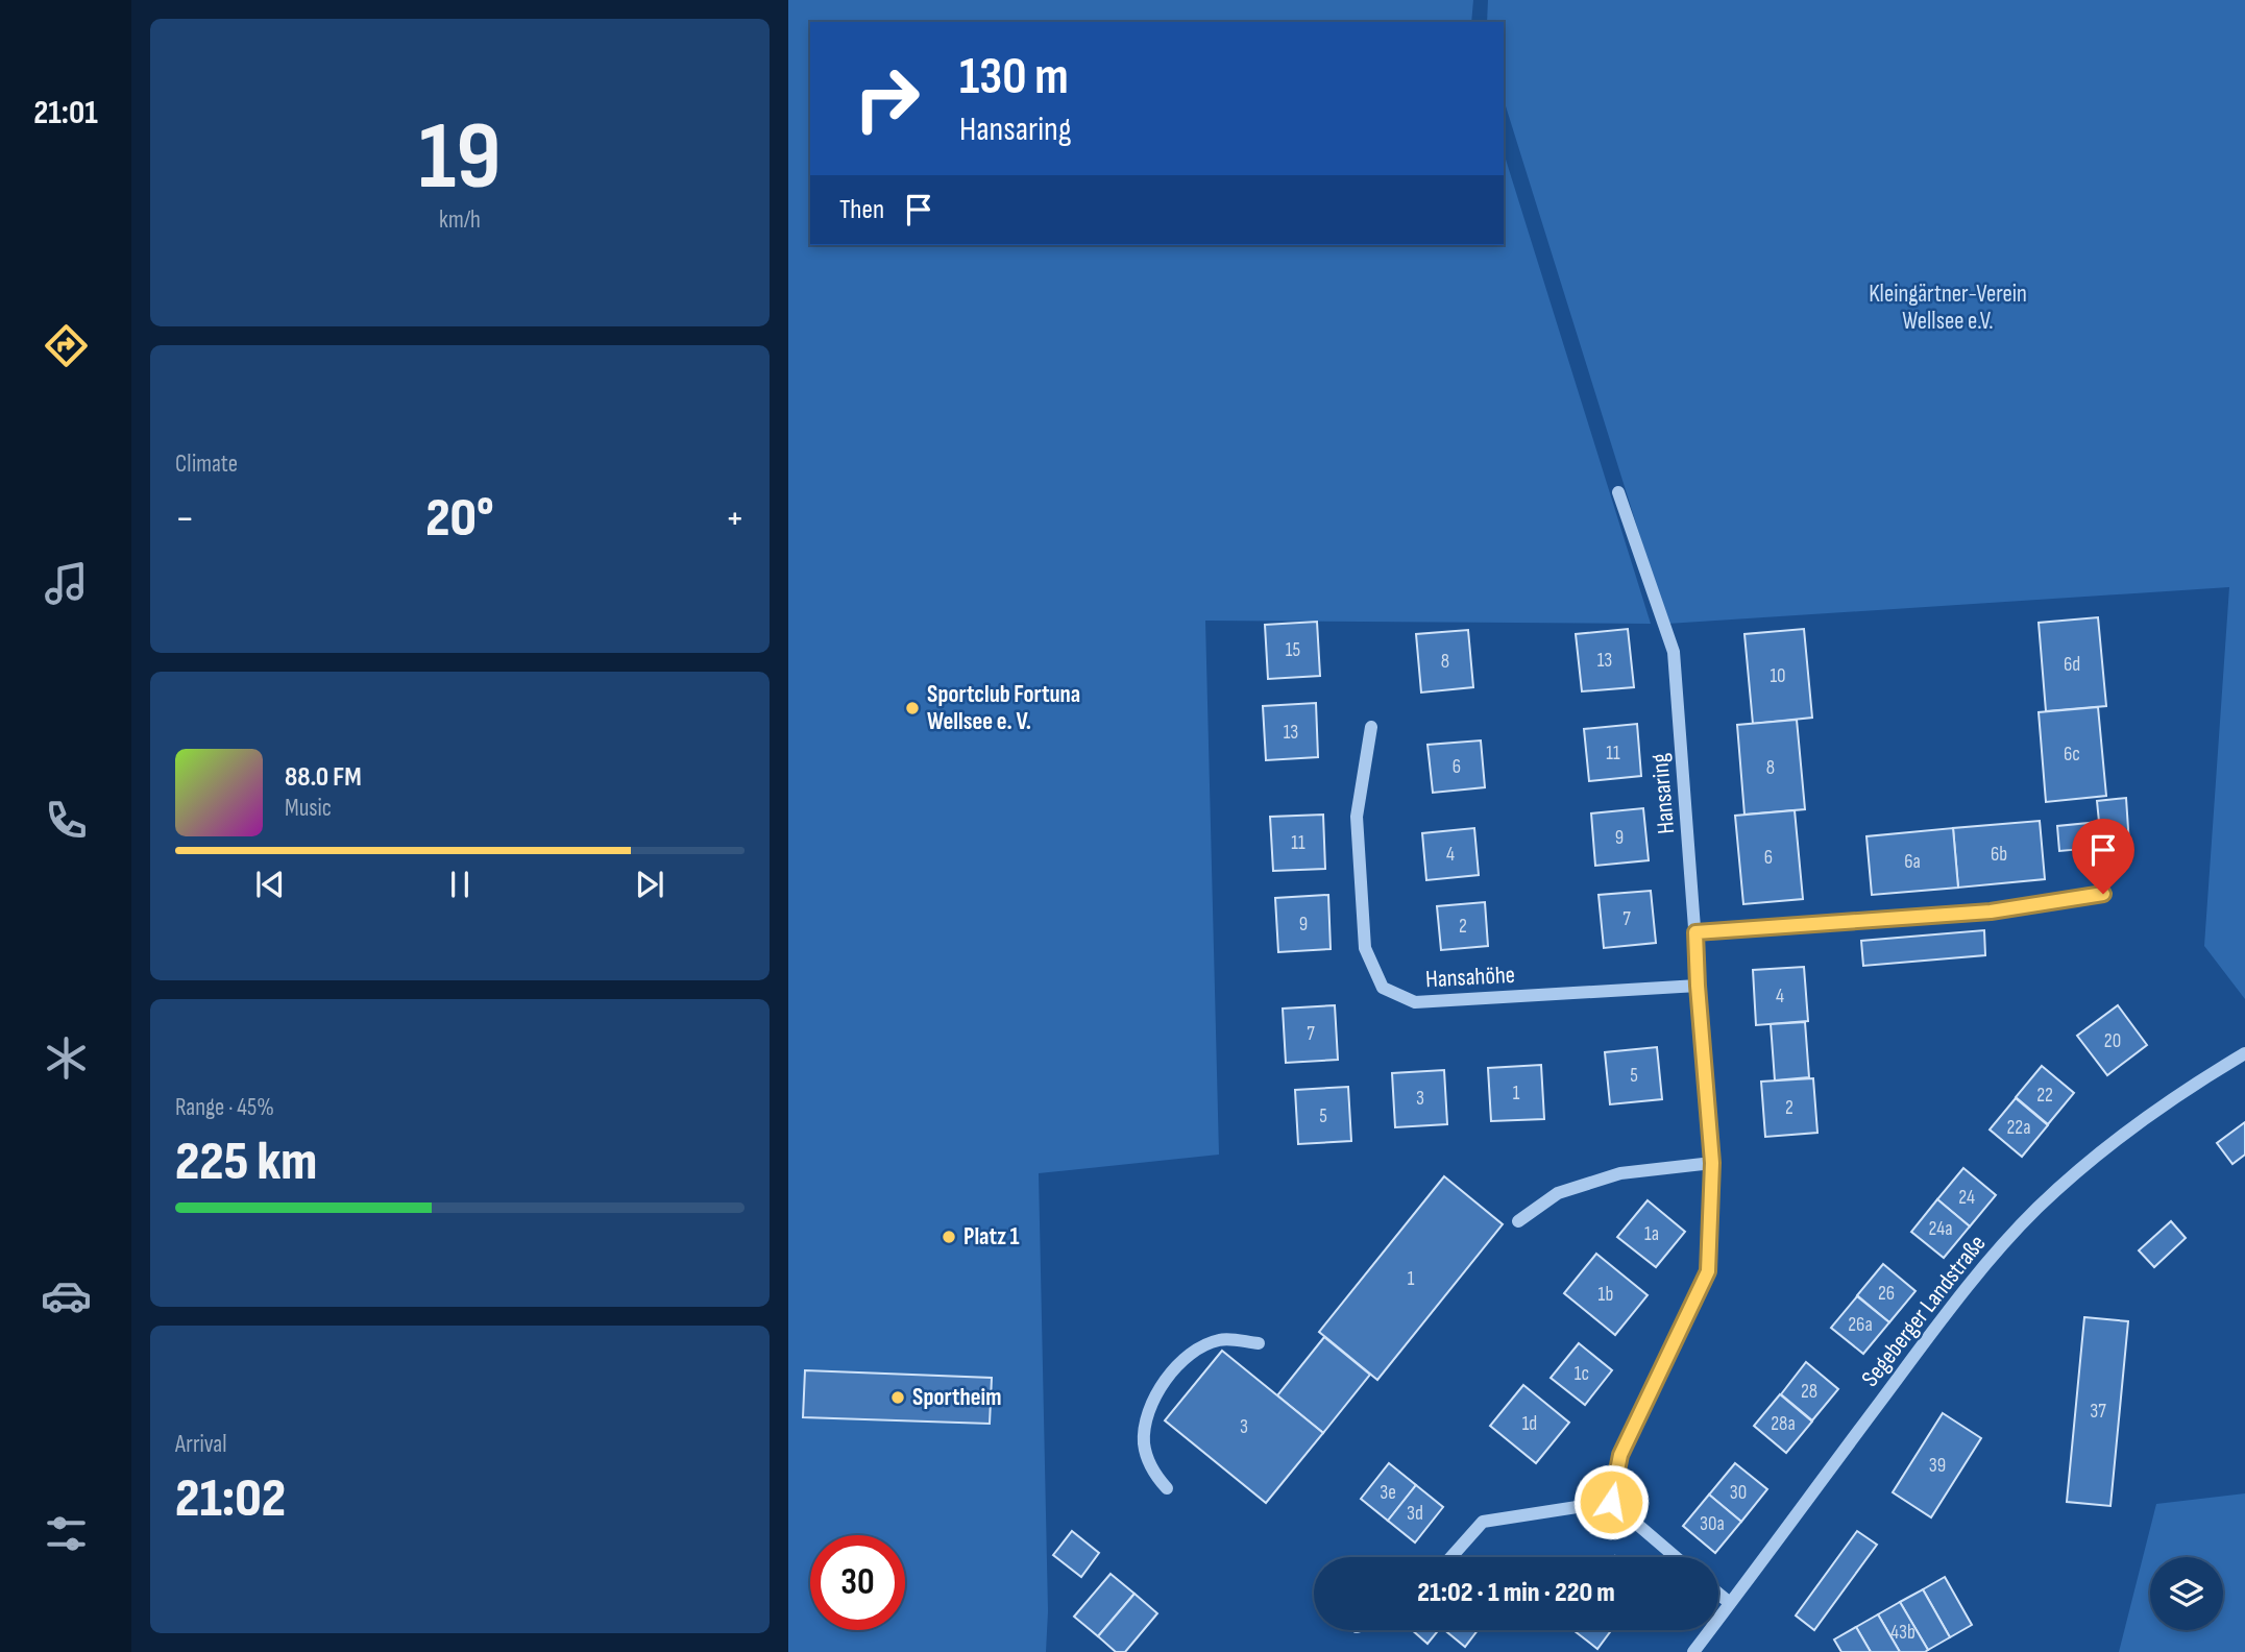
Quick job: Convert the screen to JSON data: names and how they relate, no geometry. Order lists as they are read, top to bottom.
{
  "streets": {
    "street": ["Hansaring", "Hansahöhe", "Segeberger Landstraße"]
  },
  "crossings": [
    ["Hansaring", "Hansahöhe"]
  ],
  "parks": ["Kleingärtner-Verein Wellsee e.V."],
  "places": ["Sportclub Fortuna Wellsee e. V.", "Platz 1", "Sportheim"],
  "house_numbers": [
    "15",
    "13",
    "8",
    "6d",
    "10",
    "13",
    "11",
    "6c",
    "6",
    "8",
    "9",
    "11",
    "4",
    "6b",
    "6",
    "6a",
    "7",
    "9",
    "2",
    "4",
    "7",
    "20",
    "5",
    "1",
    "22",
    "3",
    "2",
    "5",
    "22a",
    "24",
    "24a",
    "1a",
    "1",
    "26",
    "1b",
    "26a",
    "1c",
    "28",
    "37",
    "1d",
    "28a",
    "3",
    "39",
    "3e",
    "30",
    "3d",
    "30a",
    "43b"
  ],
  "page": {
    "tabs": "21:01",
    "tile": [
      ["19", "km/h"],
      "Climate",
      ["Range · 45%", "225 km"],
      ["Arrival", "21:02"]
    ],
    "turn": ["130 m", "Hansaring"],
    "then": "Then",
    "heat": ["−", "20°", "+"],
    "song": ["88.0 FM", "Music"],
    "limit": "30",
    "trip": "21:02 · 1 min · 220 m"
  }
}
